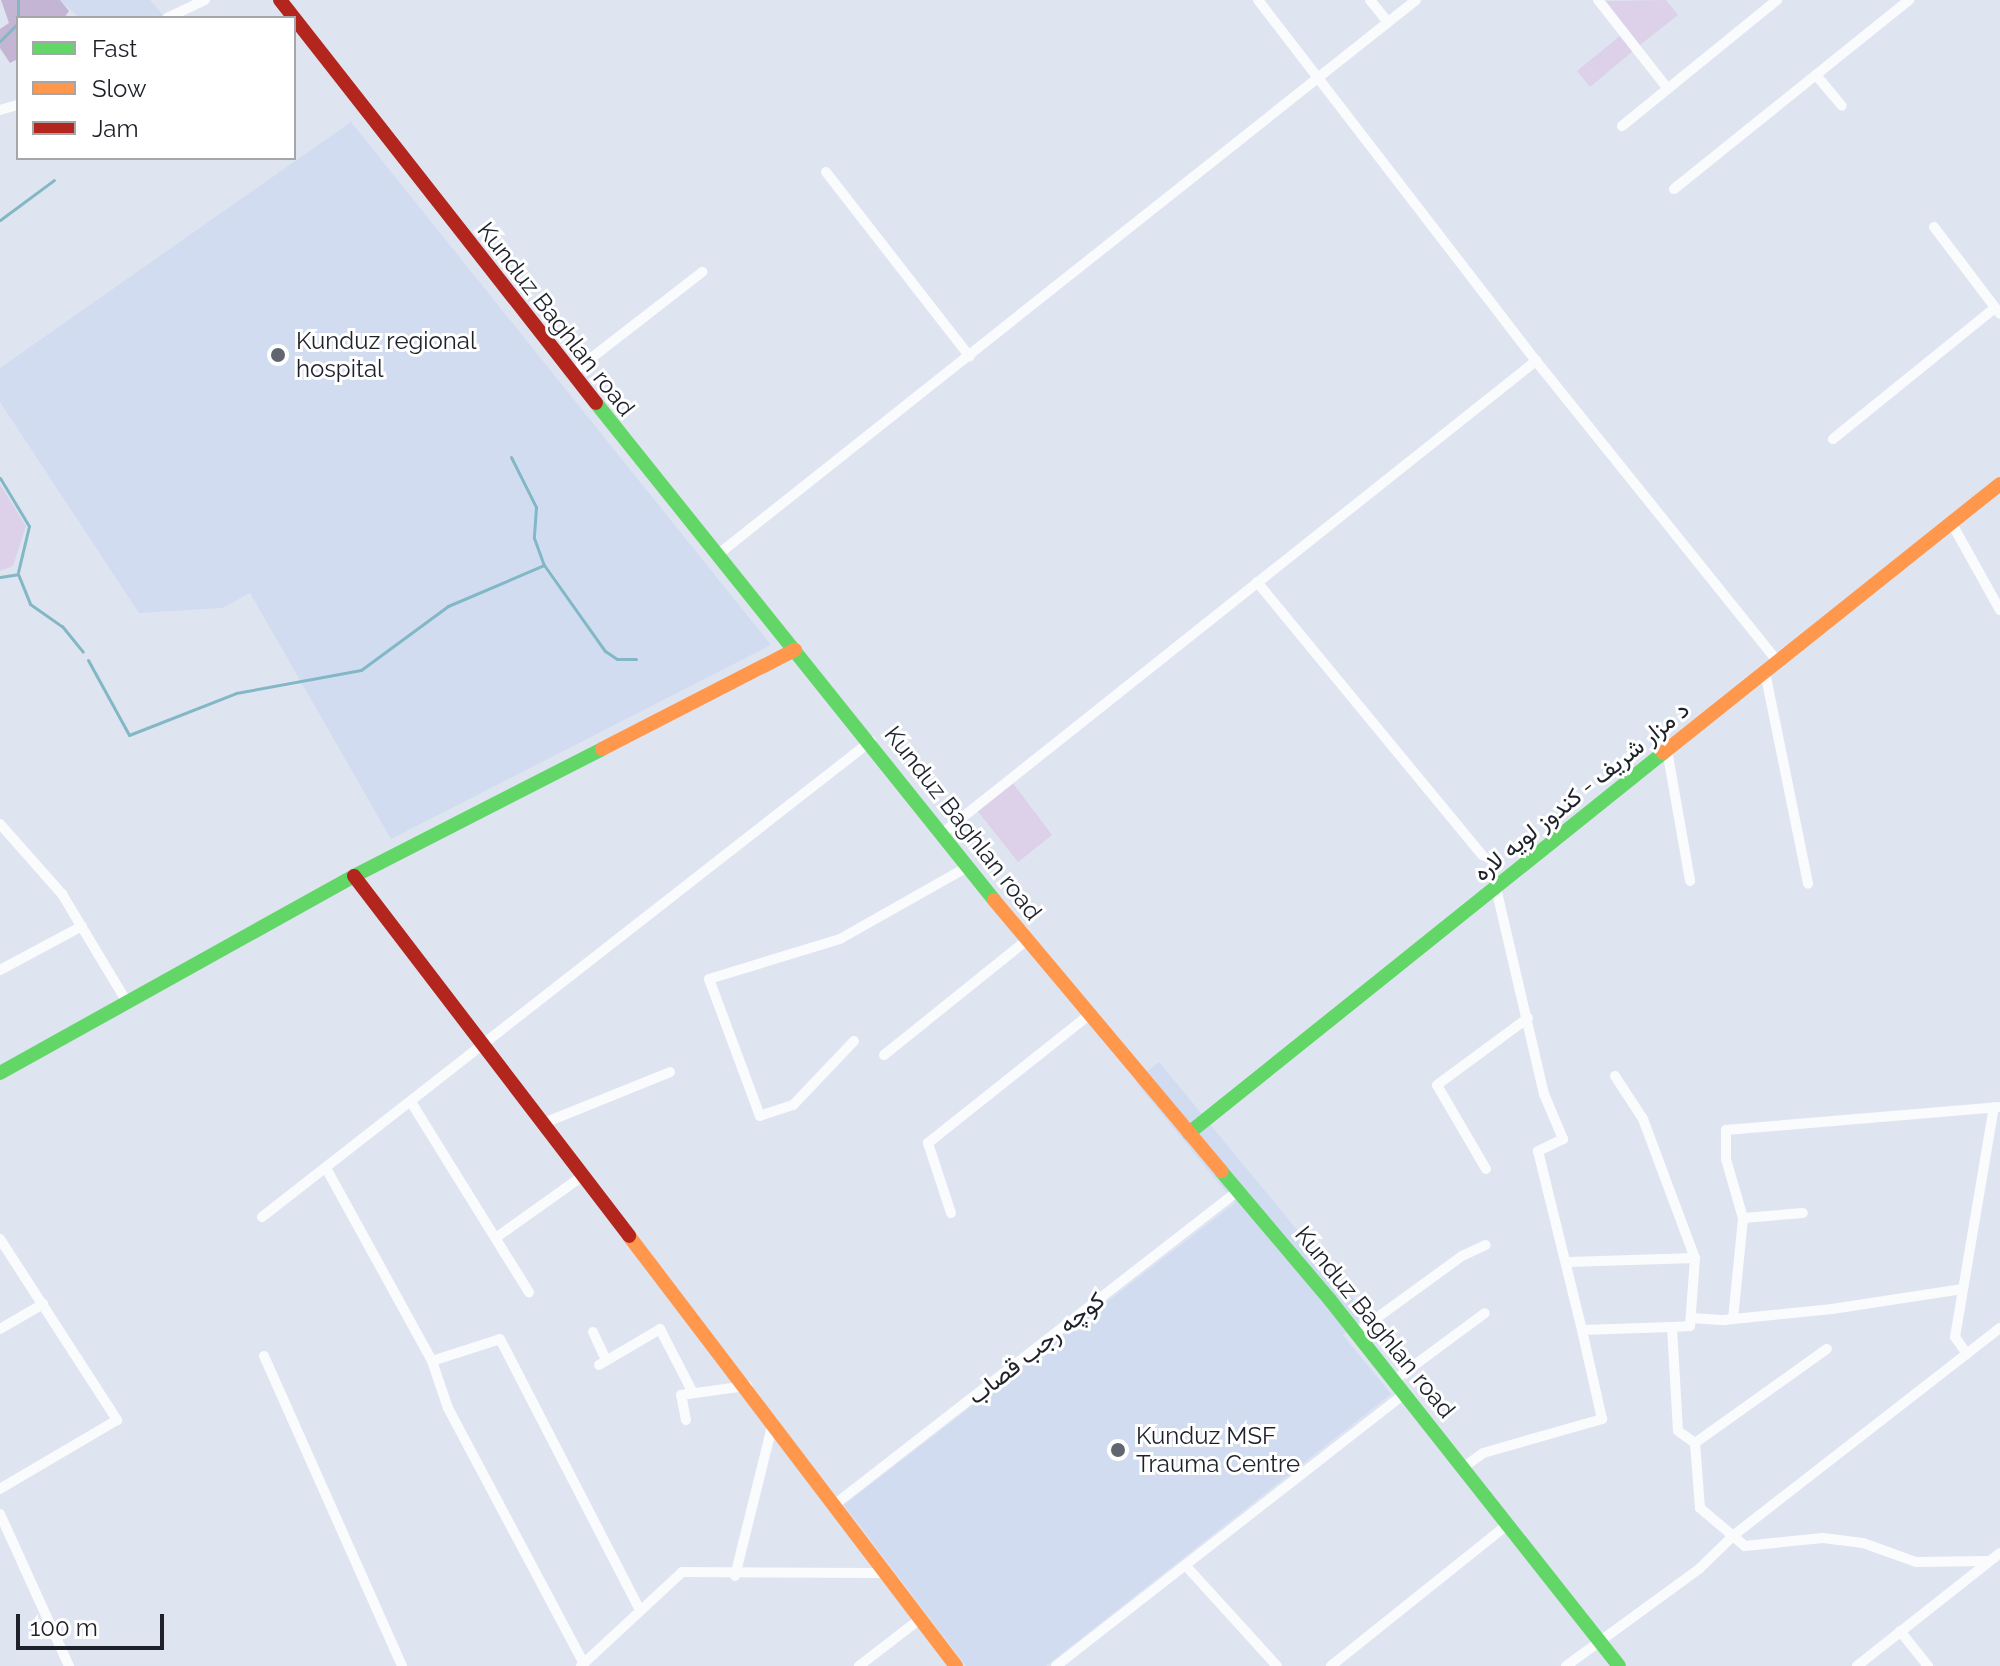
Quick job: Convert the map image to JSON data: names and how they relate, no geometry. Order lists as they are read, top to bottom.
{
  "streets": {
    "main road": ["Kunduz Baghlan road", "د مزار شریف - کندوز لویه لاره"],
    "street": ["کوچه رجب قصاب"]
  },
  "crossings": [
    ["Kunduz Baghlan road", "د مزار شریف - کندوز لویه لاره"],
    ["Kunduz Baghlan road", "کوچه رجب قصاب"]
  ],
  "places": ["Kunduz regional hospital", "Kunduz MSF Trauma Centre"],
  "legend": ["Fast", "Slow", "Jam"],
  "scale_bar": "100 m"
}
